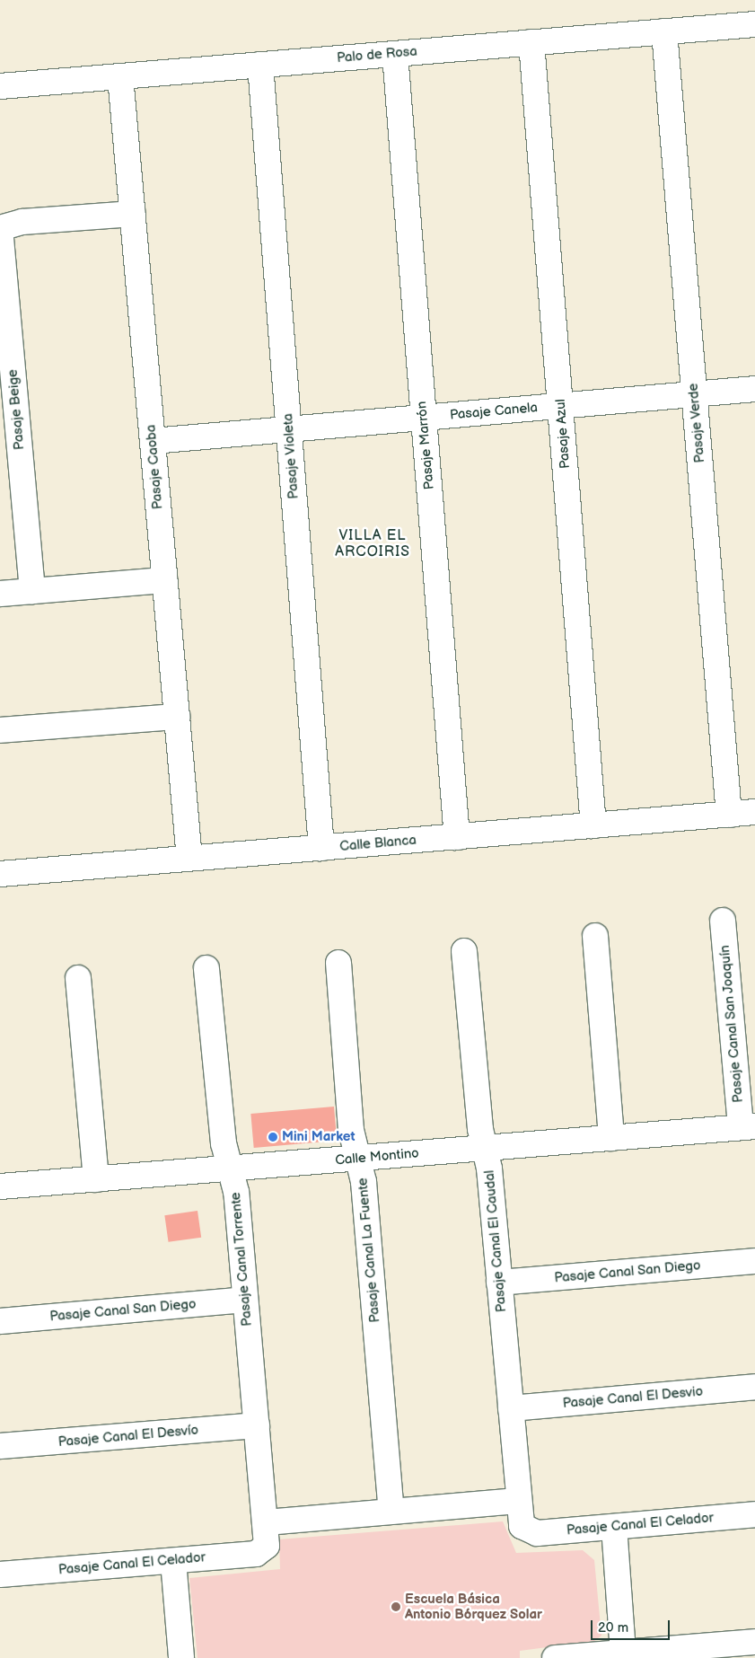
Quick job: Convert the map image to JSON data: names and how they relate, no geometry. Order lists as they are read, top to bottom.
{
  "streets": {
    "street": [
      "Palo de Rosa",
      "Pasaje Beige",
      "Pasaje Canela",
      "Pasaje Verde",
      "Pasaje Azul",
      "Pasaje Marrón",
      "Pasaje Violeta",
      "Pasaje Caoba",
      "Calle Blanca",
      "Pasaje Canal San Joaquín",
      "Calle Montino",
      "Pasaje Canal El Caudal",
      "Pasaje Canal La Fuente",
      "Pasaje Canal Torrente",
      "Pasaje Canal San Diego",
      "Pasaje Canal El Desvio",
      "Pasaje Canal El Desvío",
      "Pasaje Canal El Celador"
    ]
  },
  "crossings": [
    ["Palo de Rosa", "Pasaje Verde"],
    ["Palo de Rosa", "Pasaje Azul"],
    ["Palo de Rosa", "Pasaje Marrón"],
    ["Palo de Rosa", "Pasaje Violeta"],
    ["Palo de Rosa", "Pasaje Caoba"],
    ["Pasaje Canela", "Pasaje Verde"],
    ["Pasaje Canela", "Pasaje Azul"],
    ["Pasaje Canela", "Pasaje Marrón"],
    ["Pasaje Canela", "Pasaje Violeta"],
    ["Pasaje Canela", "Pasaje Caoba"],
    ["Pasaje Verde", "Calle Blanca"],
    ["Pasaje Azul", "Calle Blanca"],
    ["Pasaje Marrón", "Calle Blanca"],
    ["Pasaje Violeta", "Calle Blanca"],
    ["Pasaje Caoba", "Calle Blanca"],
    ["Pasaje Canal San Joaquín", "Calle Montino"],
    ["Calle Montino", "Pasaje Canal El Caudal"],
    ["Calle Montino", "Pasaje Canal La Fuente"],
    ["Calle Montino", "Pasaje Canal Torrente"],
    ["Pasaje Canal El Caudal", "Pasaje Canal San Diego"],
    ["Pasaje Canal El Caudal", "Pasaje Canal El Desvio"],
    ["Pasaje Canal El Caudal", "Pasaje Canal El Celador"],
    ["Pasaje Canal Torrente", "Pasaje Canal San Diego"],
    ["Pasaje Canal Torrente", "Pasaje Canal El Desvío"],
    ["Pasaje Canal Torrente", "Pasaje Canal El Celador"]
  ],
  "districts": ["VILLA EL ARCOIRIS"],
  "places": ["Mini Market", "Escuela Básica Antonio Bórquez Solar"],
  "scale_bar": "20 m"
}
